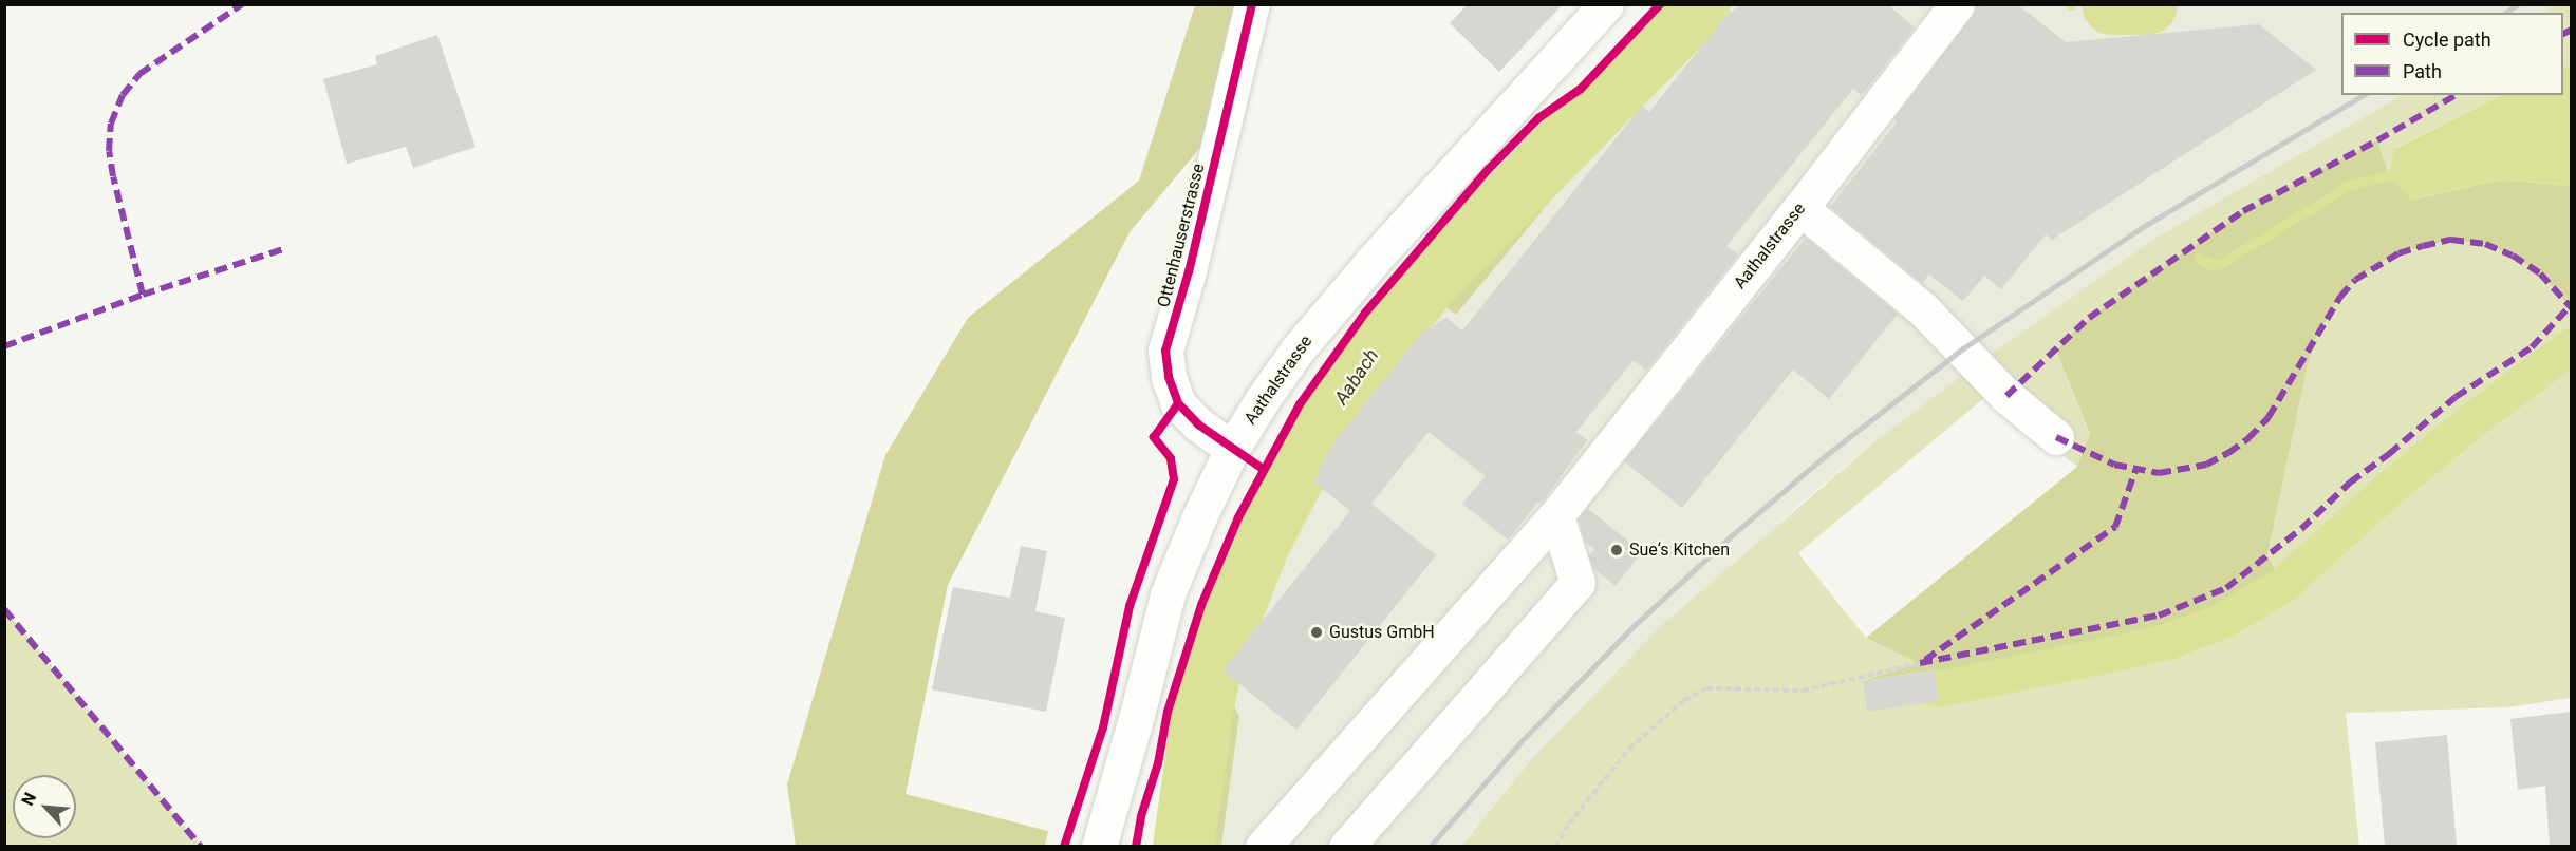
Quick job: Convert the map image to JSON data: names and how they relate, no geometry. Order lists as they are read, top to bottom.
{
  "streets": {
    "main road": ["Ottenhauserstrasse", "Aathalstrasse"]
  },
  "crossings": [
    ["Ottenhauserstrasse", "Aathalstrasse"]
  ],
  "water": ["Aabach"],
  "places": ["Sue‘s Kitchen", "Gustus GmbH"],
  "legend": ["Cycle path", "Path"],
  "north": "top left"
}
